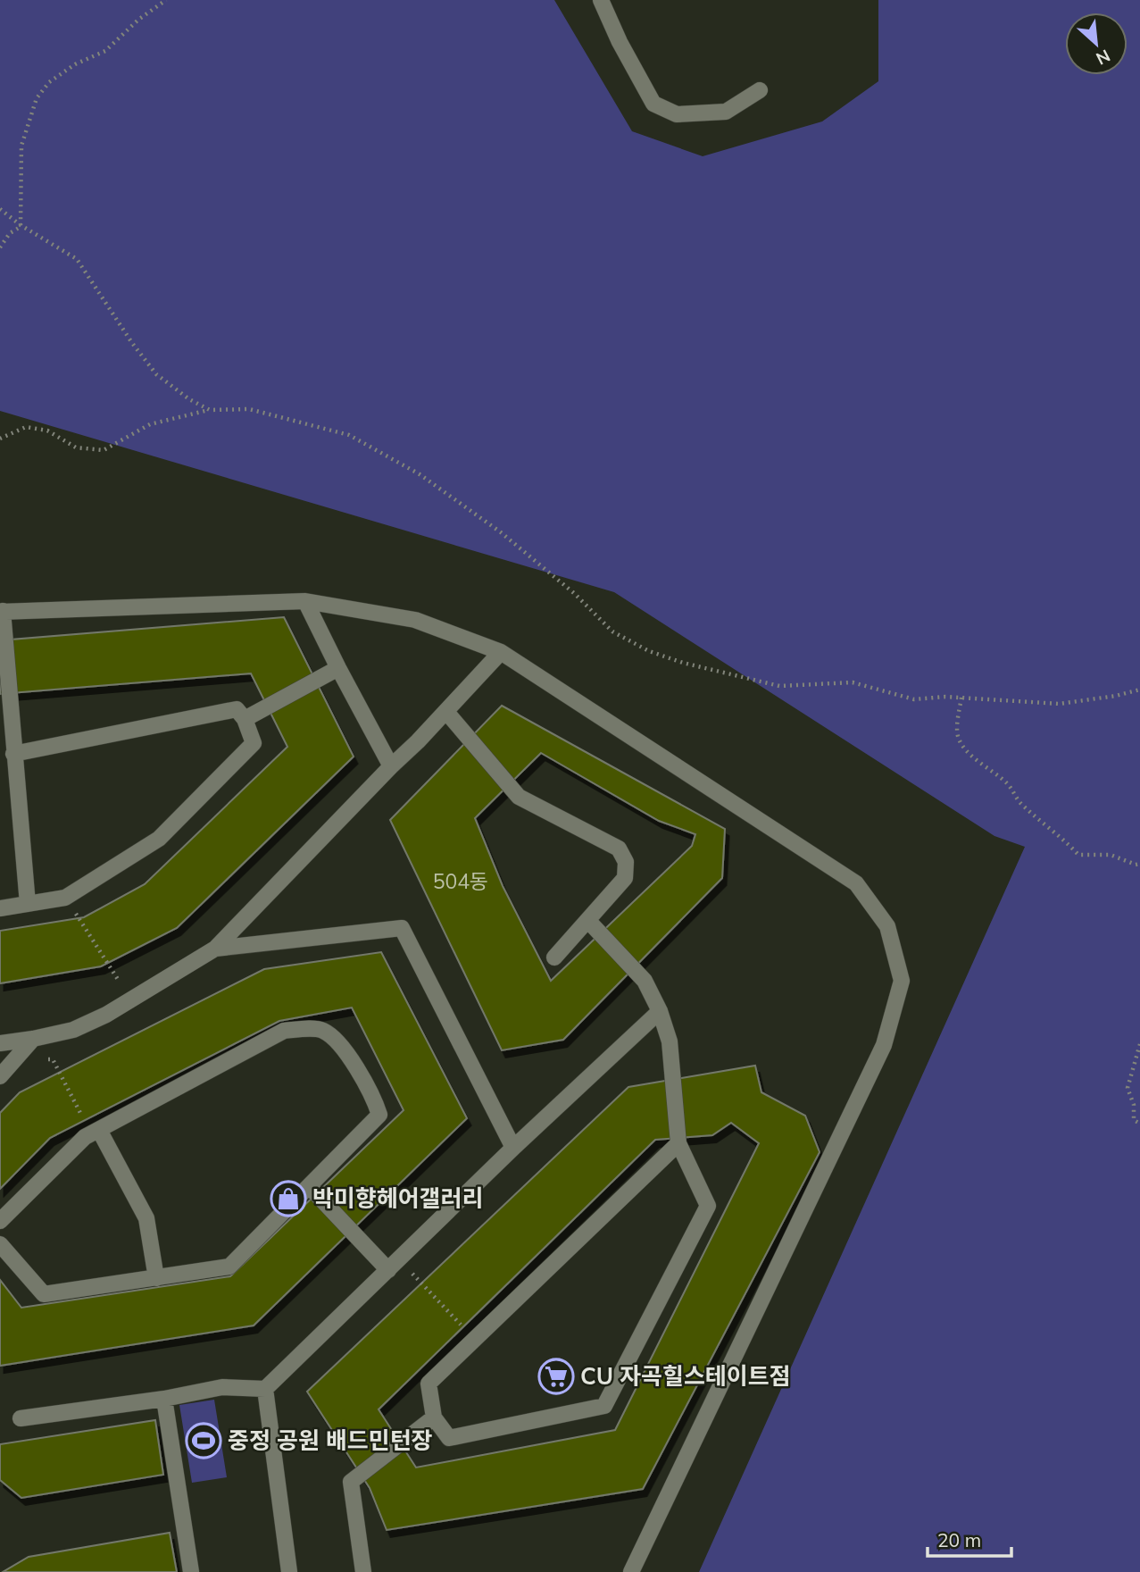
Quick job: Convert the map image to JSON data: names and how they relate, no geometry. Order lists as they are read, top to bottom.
{
  "places": {
    "shop": ["박미향헤어갤러리"],
    "supermarket": ["CU 자곡힐스테이트점"],
    "sports": ["중정 공원 배드민턴장"]
  },
  "house_numbers": ["504동"],
  "scale_bar": "20 m",
  "north": "bottom right"
}
